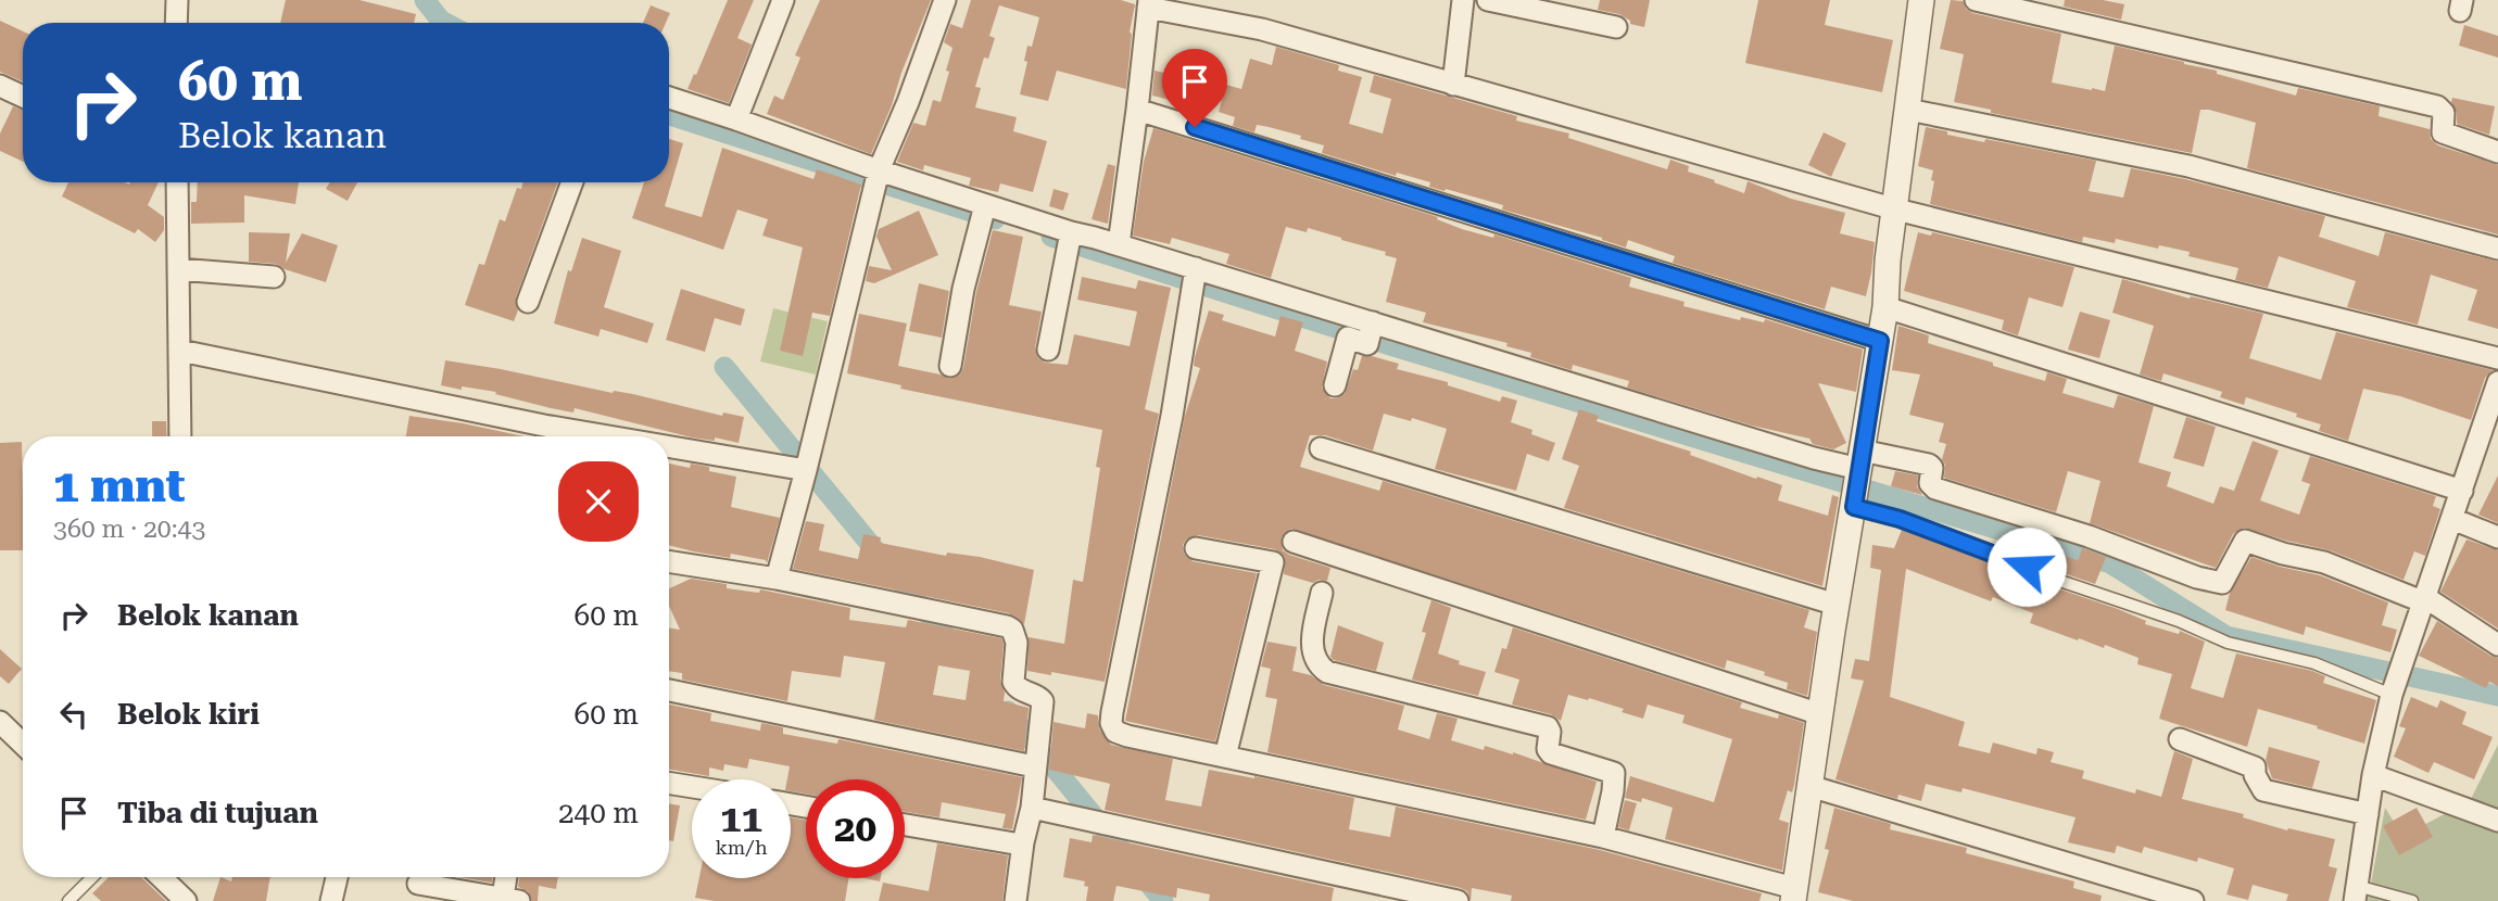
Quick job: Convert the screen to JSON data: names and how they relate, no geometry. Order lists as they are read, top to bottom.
{
  "page": {
    "turn": ["60 m", "Belok kanan"],
    "heading": ["1 mnt", "360 m · 20:43"],
    "list": [
      {
        "name": "Belok kanan",
        "value": "60 m"
      },
      {
        "name": "Belok kiri",
        "value": "60 m"
      },
      {
        "name": "Tiba di tujuan",
        "value": "240 m"
      }
    ],
    "speed": "11 km/h",
    "limit": "20"
  }
}
